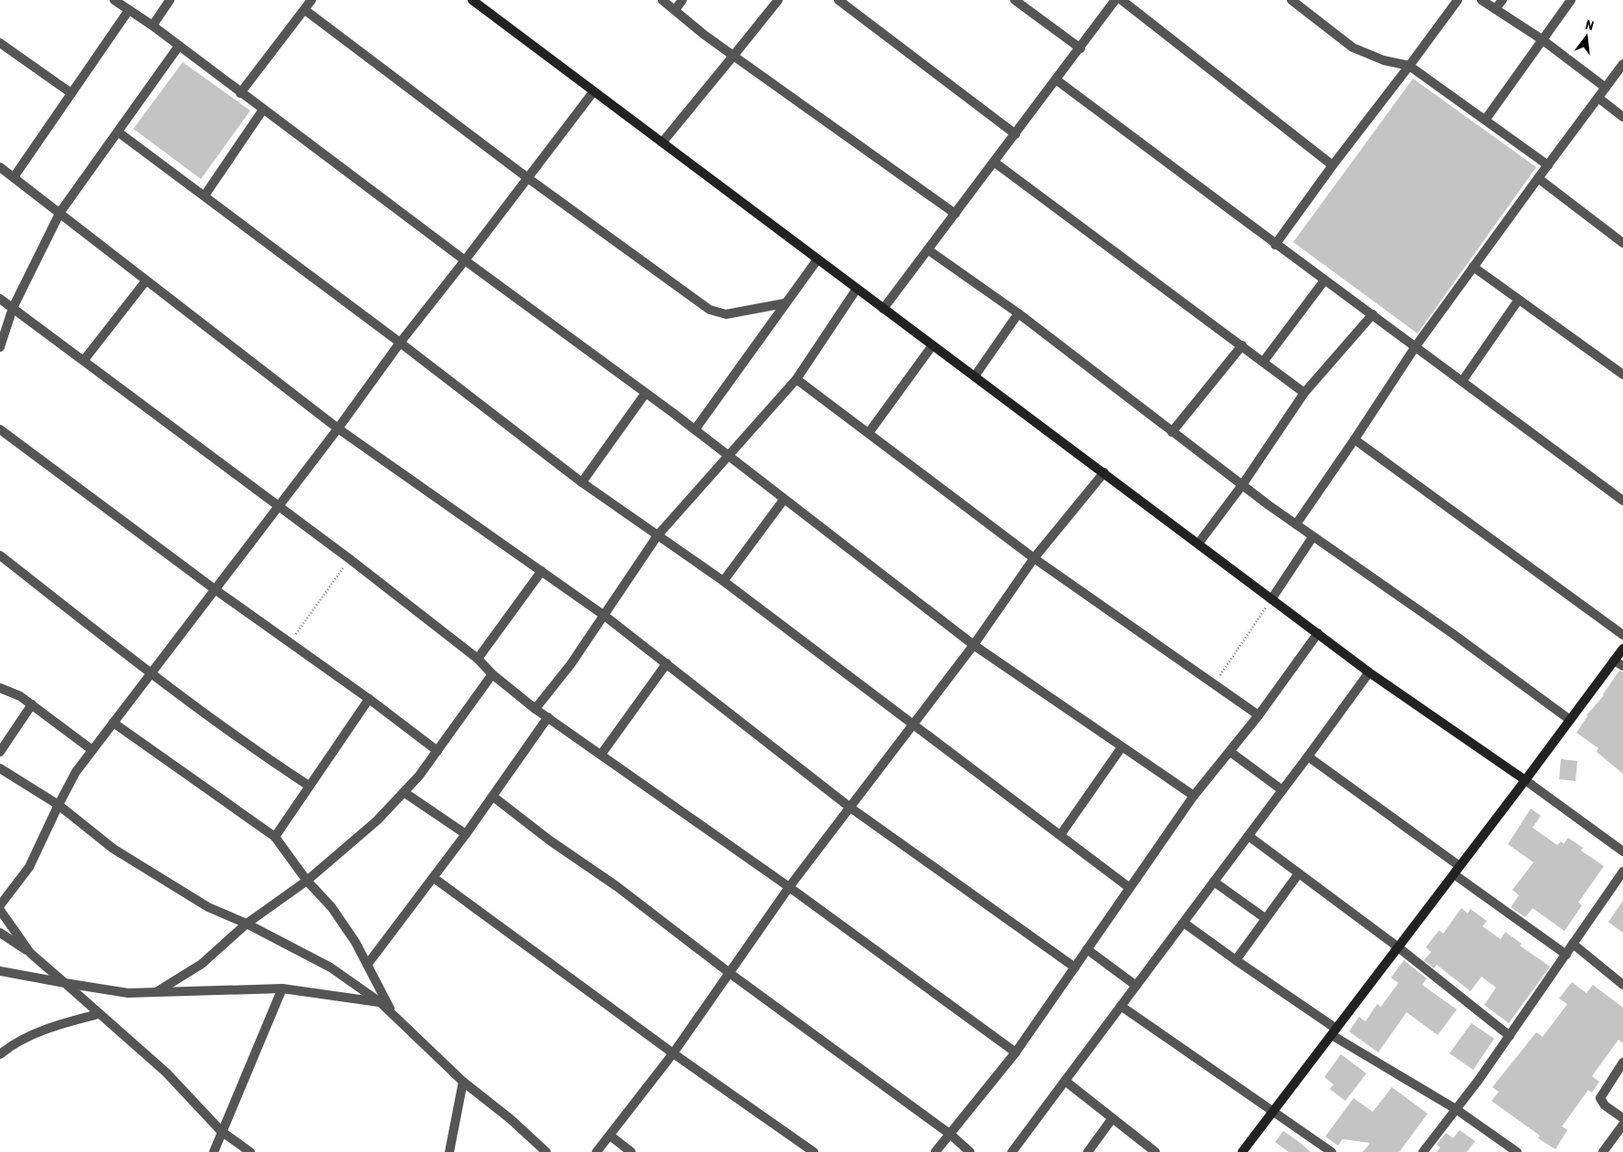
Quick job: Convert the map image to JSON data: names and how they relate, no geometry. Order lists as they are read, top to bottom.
{
  "north": "top"
}
